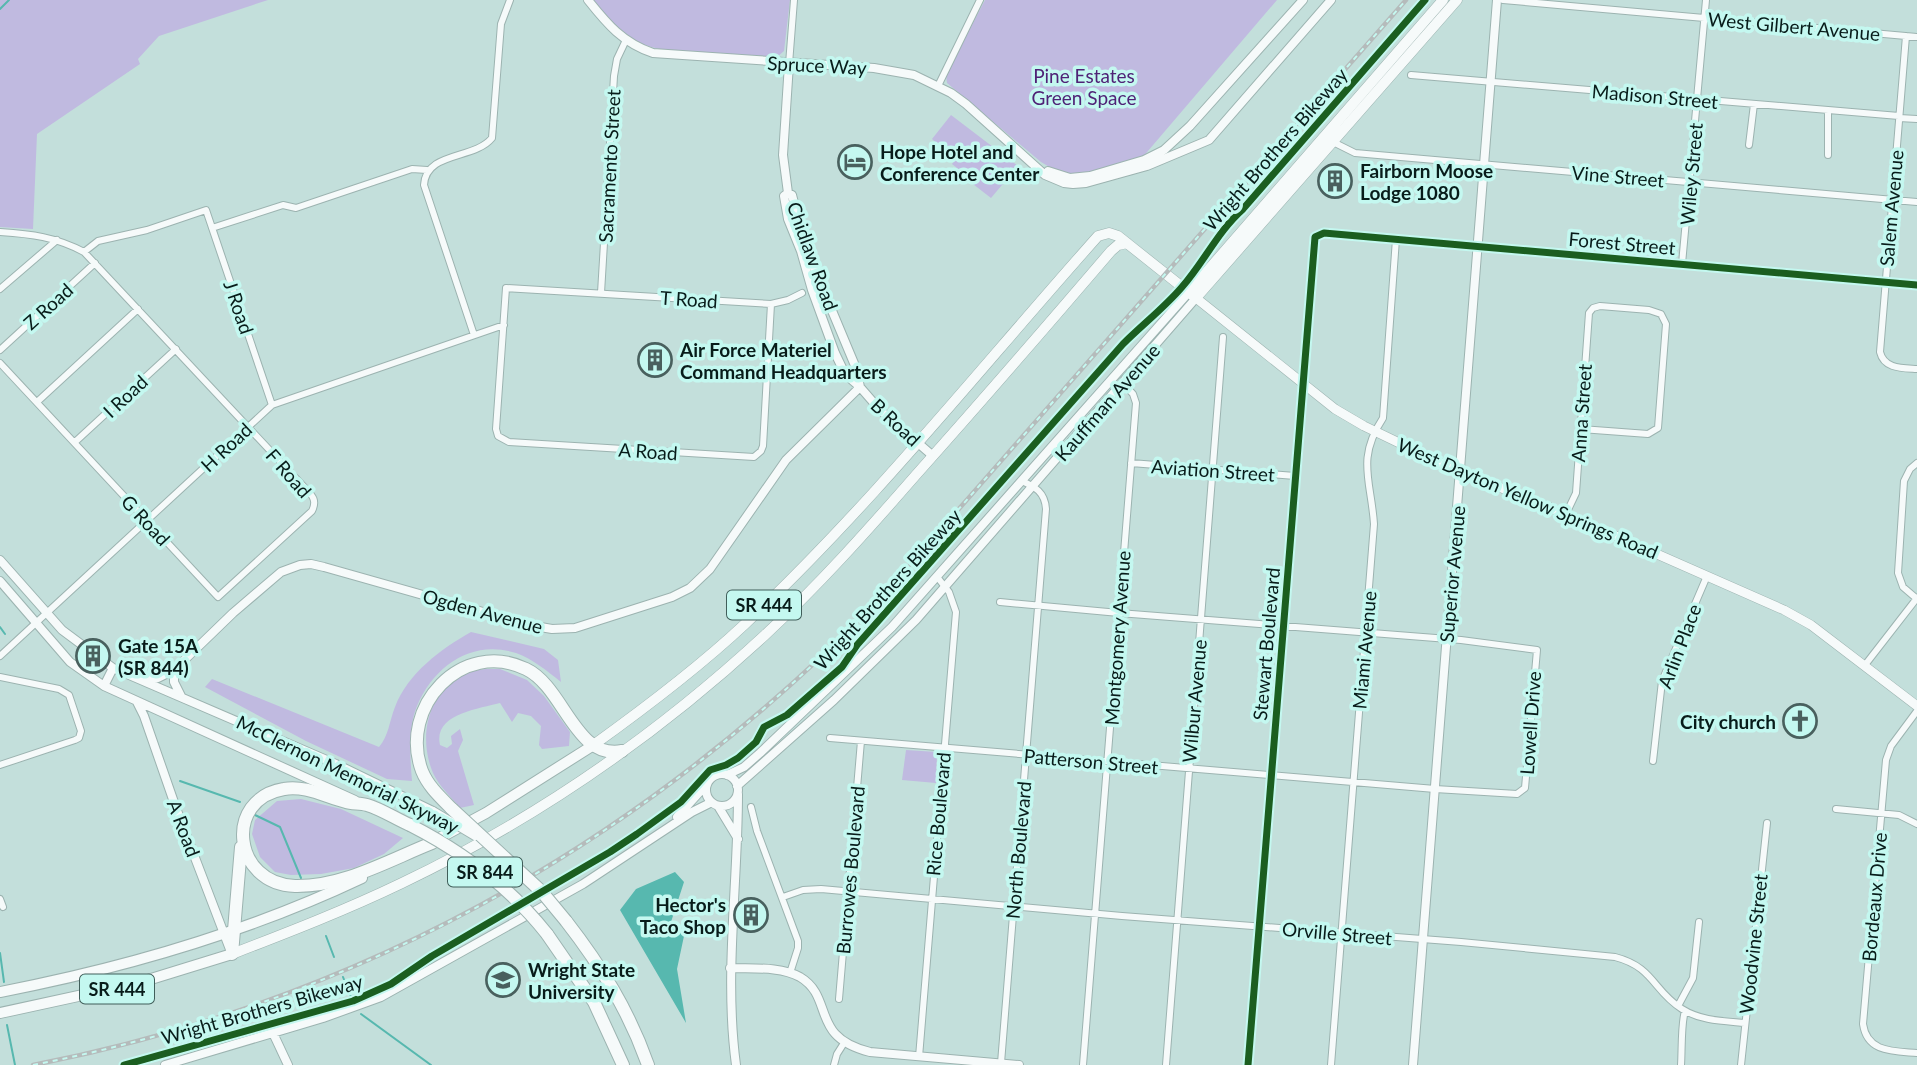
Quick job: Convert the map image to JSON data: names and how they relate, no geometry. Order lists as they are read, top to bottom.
{
  "streets": {
    "highway": ["SR 444", "McClernon Memorial Skyway", "SR 844"],
    "main road": ["Kauffman Avenue", "West Dayton Yellow Springs Road"],
    "street": [
      "West Gilbert Avenue",
      "Spruce Way",
      "Madison Street",
      "Sacramento Street",
      "Wiley Street",
      "Vine Street",
      "Salem Avenue",
      "Forest Street",
      "Chidlaw Road",
      "T Road",
      "Z Road",
      "J Road",
      "I Road",
      "Anna Street",
      "B Road",
      "H Road",
      "A Road",
      "Aviation Street",
      "F Road",
      "G Road",
      "Superior Avenue",
      "Ogden Avenue",
      "Montgomery Avenue",
      "Stewart Boulevard",
      "Arlin Place",
      "Miami Avenue",
      "Wilbur Avenue",
      "Lowell Drive",
      "Patterson Street",
      "Rice Boulevard",
      "North Boulevard",
      "Burrowes Boulevard",
      "Bordeaux Drive",
      "Orville Street",
      "Woodvine Street"
    ],
    "cycle path": ["Wright Brothers Bikeway"]
  },
  "crossings": [
    ["West Gilbert Avenue", "Wiley Street"],
    ["West Gilbert Avenue", "Salem Avenue"],
    ["Spruce Way", "Sacramento Street"],
    ["Spruce Way", "Chidlaw Road"],
    ["Madison Street", "Wiley Street"],
    ["Madison Street", "Salem Avenue"],
    ["Madison Street", "Superior Avenue"],
    ["Sacramento Street", "T Road"],
    ["Wiley Street", "Vine Street"],
    ["Wiley Street", "Forest Street"],
    ["Vine Street", "Salem Avenue"],
    ["Vine Street", "Kauffman Avenue"],
    ["Vine Street", "Superior Avenue"],
    ["Salem Avenue", "Forest Street"],
    ["Forest Street", "Superior Avenue"],
    ["Forest Street", "Stewart Boulevard"],
    ["Forest Street", "Miami Avenue"],
    ["Chidlaw Road", "T Road"],
    ["Chidlaw Road", "B Road"],
    ["Chidlaw Road", "Ogden Avenue"],
    ["T Road", "H Road"],
    ["T Road", "A Road"],
    ["Z Road", "F Road"],
    ["J Road", "H Road"],
    ["J Road", "F Road"],
    ["I Road", "F Road"],
    ["I Road", "G Road"],
    ["Kauffman Avenue", "West Dayton Yellow Springs Road"],
    ["Kauffman Avenue", "Montgomery Avenue"],
    ["Kauffman Avenue", "Rice Boulevard"],
    ["Kauffman Avenue", "North Boulevard"],
    ["Anna Street", "West Dayton Yellow Springs Road"],
    ["B Road", "SR 444"],
    ["B Road", "Ogden Avenue"],
    ["H Road", "A Road"],
    ["H Road", "F Road"],
    ["H Road", "G Road"],
    ["H Road", "McClernon Memorial Skyway"],
    ["A Road", "SR 444"],
    ["A Road", "McClernon Memorial Skyway"],
    ["Aviation Street", "Montgomery Avenue"],
    ["Aviation Street", "Stewart Boulevard"],
    ["Aviation Street", "Wilbur Avenue"],
    ["F Road", "G Road"],
    ["West Dayton Yellow Springs Road", "Superior Avenue"],
    ["West Dayton Yellow Springs Road", "SR 444"],
    ["West Dayton Yellow Springs Road", "Stewart Boulevard"],
    ["West Dayton Yellow Springs Road", "Arlin Place"],
    ["West Dayton Yellow Springs Road", "Miami Avenue"],
    ["Superior Avenue", "Lowell Drive"],
    ["Superior Avenue", "Patterson Street"],
    ["Superior Avenue", "Orville Street"],
    ["Montgomery Avenue", "Patterson Street"],
    ["Montgomery Avenue", "Orville Street"],
    ["Stewart Boulevard", "Patterson Street"],
    ["Stewart Boulevard", "Orville Street"],
    ["Miami Avenue", "Patterson Street"],
    ["Miami Avenue", "Orville Street"],
    ["Wilbur Avenue", "Patterson Street"],
    ["Wilbur Avenue", "Orville Street"],
    ["Lowell Drive", "Patterson Street"],
    ["Patterson Street", "Rice Boulevard"],
    ["Patterson Street", "North Boulevard"],
    ["Patterson Street", "Burrowes Boulevard"],
    ["Rice Boulevard", "Orville Street"],
    ["North Boulevard", "Orville Street"],
    ["Burrowes Boulevard", "Orville Street"],
    ["Orville Street", "Woodvine Street"]
  ],
  "parks": ["Pine Estates Green Space"],
  "places": {
    "hotel": ["Hope Hotel and Conference Center"],
    "building": [
      "Fairborn Moose Lodge 1080",
      "Air Force Materiel Command Headquarters",
      "Gate 15A (SR 844)",
      "Hector's Taco Shop"
    ],
    "church": ["City church"],
    "school or university": ["Wright State University"]
  }
}
